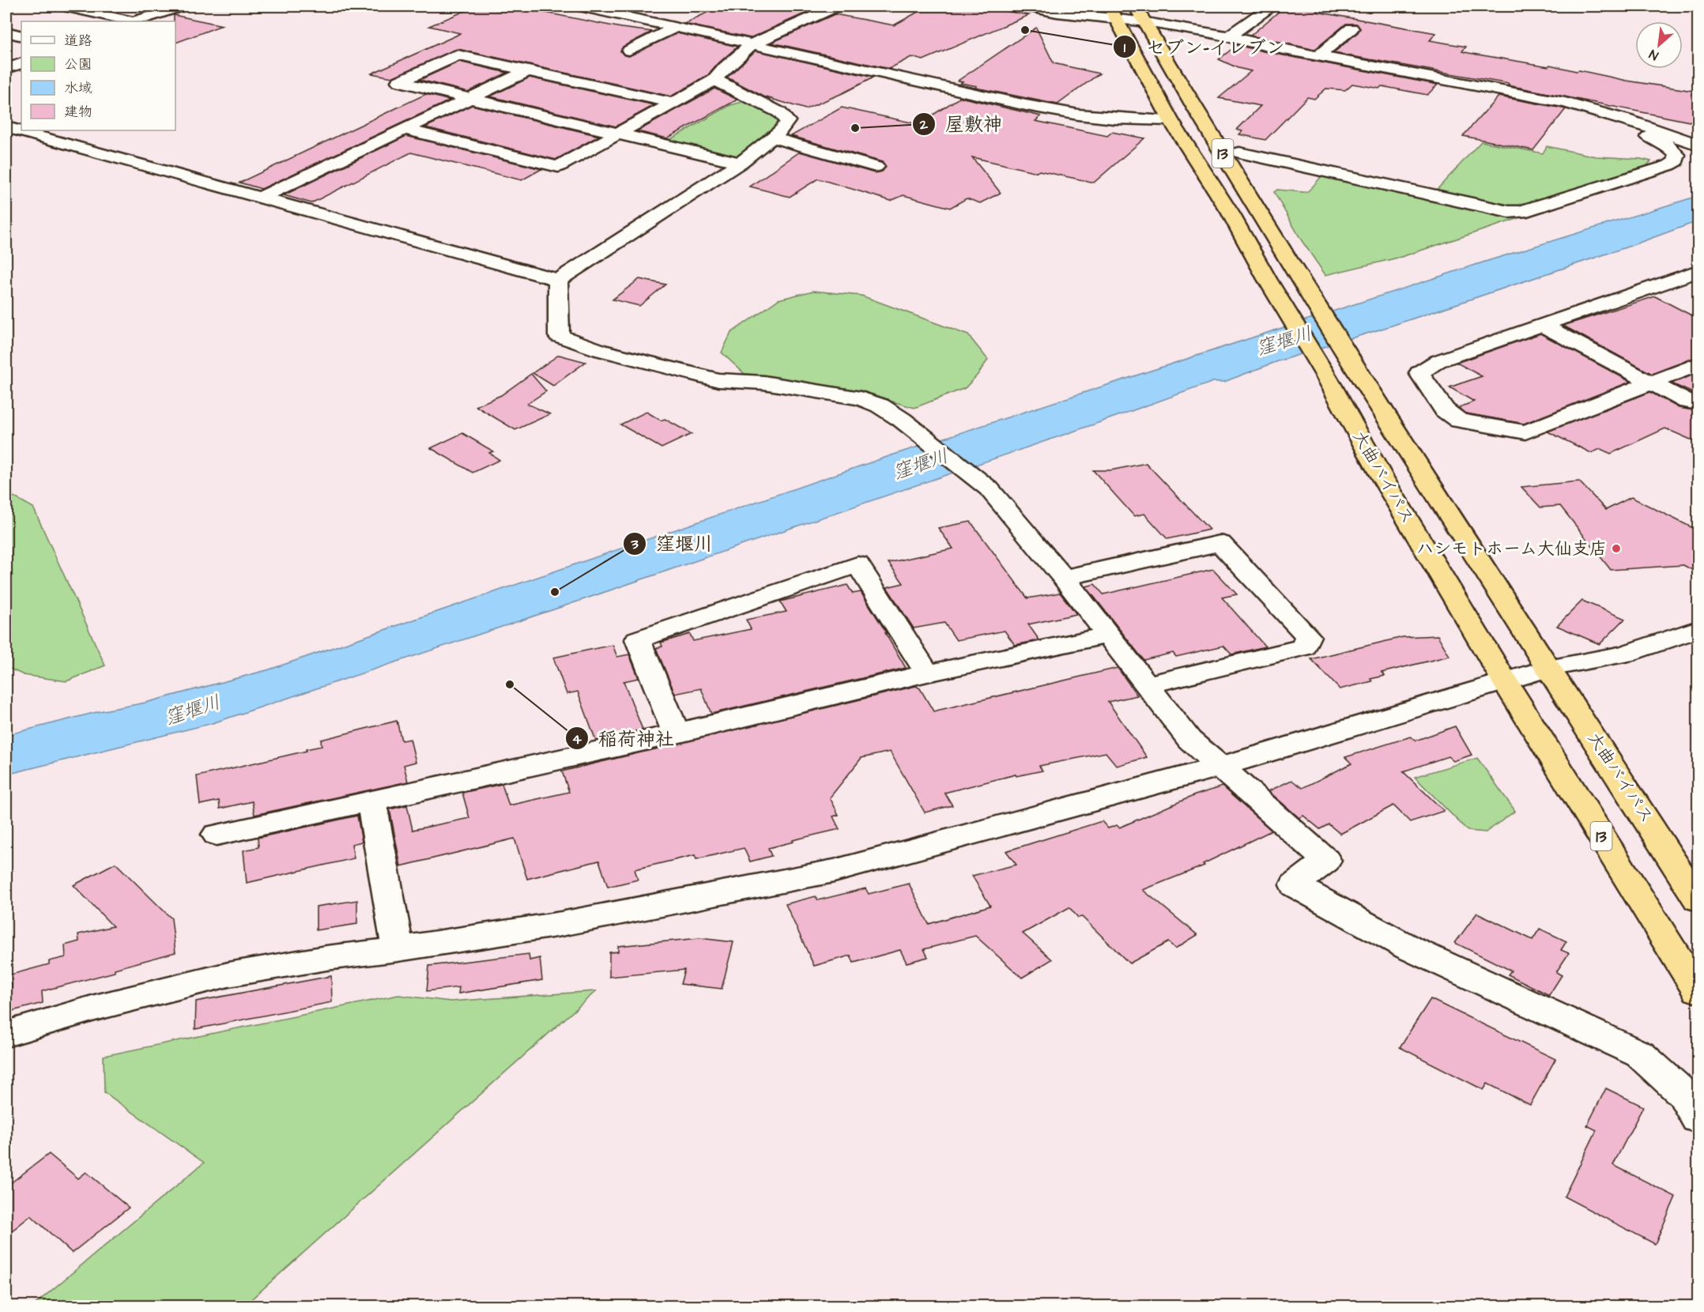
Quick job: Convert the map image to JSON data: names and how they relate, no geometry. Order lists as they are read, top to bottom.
{
  "streets": {
    "highway": ["13", "大曲バイパス"]
  },
  "water": ["窪堰川"],
  "places": [
    "セブン-イレブン",
    "屋敷神",
    "ハシモトホーム大仙支店",
    "窪堰川",
    "稲荷神社"
  ],
  "legend": [
    "道路",
    "公園",
    "水域",
    "建物"
  ],
  "north": "bottom left"
}
